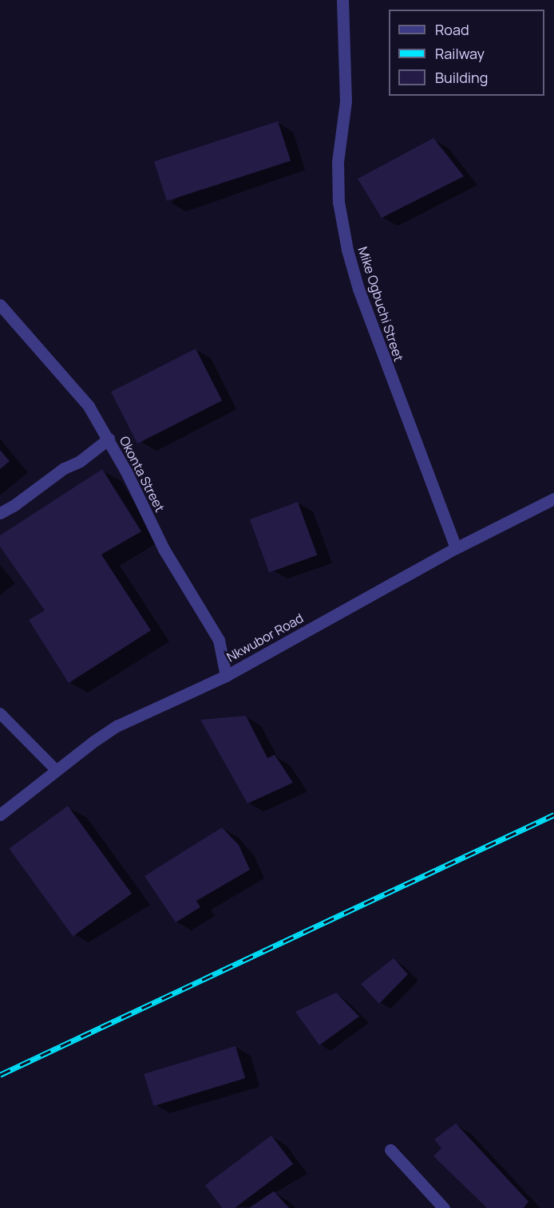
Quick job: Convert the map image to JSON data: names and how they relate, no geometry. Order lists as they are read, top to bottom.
{
  "streets": {
    "street": ["Mike Ogbuchi Street", "Okonta Street", "Nkwubor Road"]
  },
  "crossings": [
    ["Mike Ogbuchi Street", "Nkwubor Road"],
    ["Okonta Street", "Nkwubor Road"]
  ],
  "legend": ["Road", "Railway", "Building"]
}
